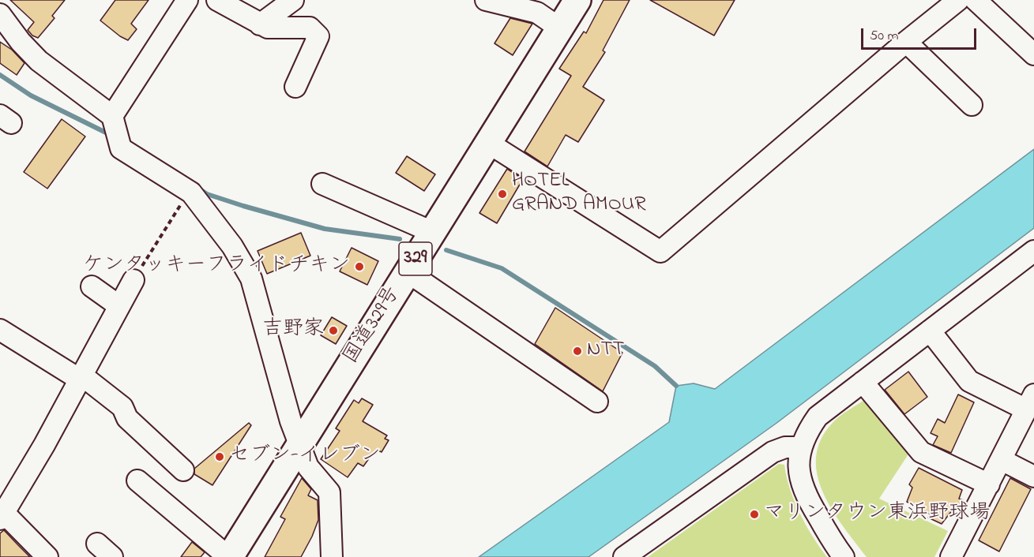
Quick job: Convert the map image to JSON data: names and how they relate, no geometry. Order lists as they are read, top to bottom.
{
  "streets": {
    "highway": ["329", "国道329号"]
  },
  "places": [
    "HOTEL GRAND AMOUR",
    "ケンタッキーフライドチキン",
    "吉野家",
    "NTT",
    "セブン-イレブン",
    "マリンタウン東浜野球場"
  ],
  "scale_bar": "50 m"
}
